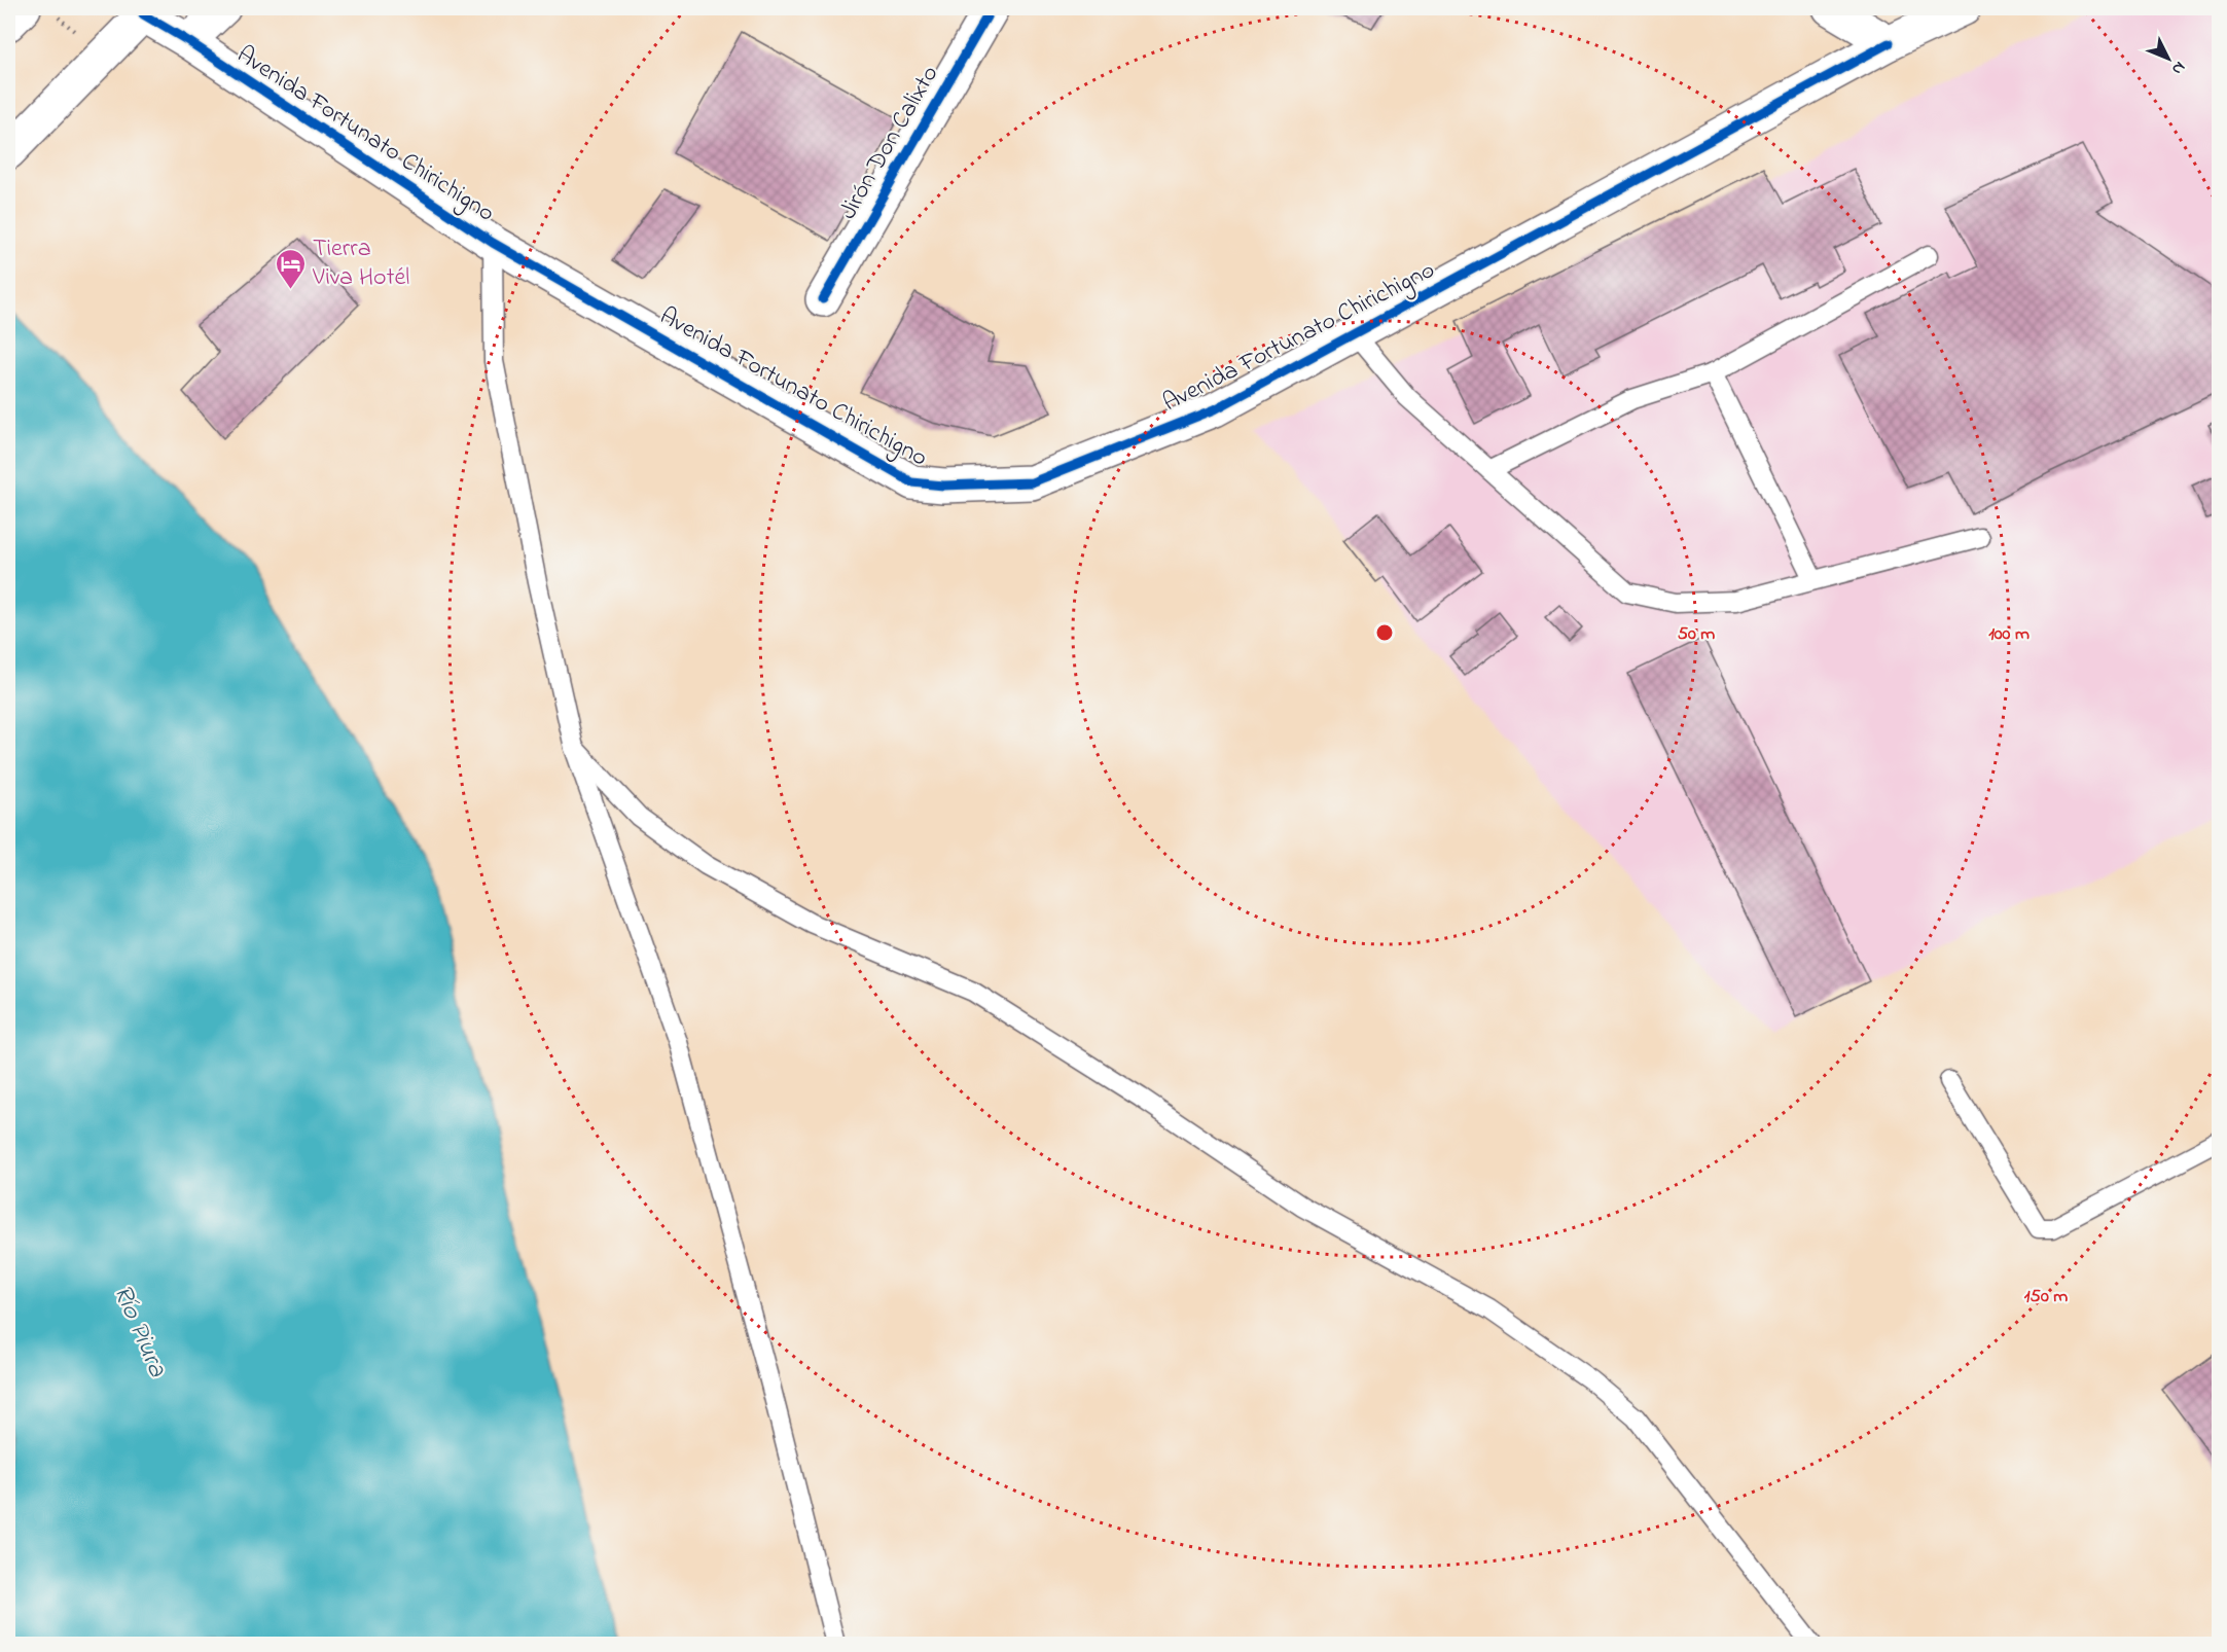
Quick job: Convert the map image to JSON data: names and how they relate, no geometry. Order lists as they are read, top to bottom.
{
  "streets": {
    "main road": ["Avenida Fortunato Chirichigno", "Jirón Don Calixto"]
  },
  "water": ["Río Piura"],
  "places": {
    "hotel": ["Tierra Viva Hotél"]
  },
  "north": "bottom right",
  "rings": ["50 m", "100 m", "150 m"]
}
